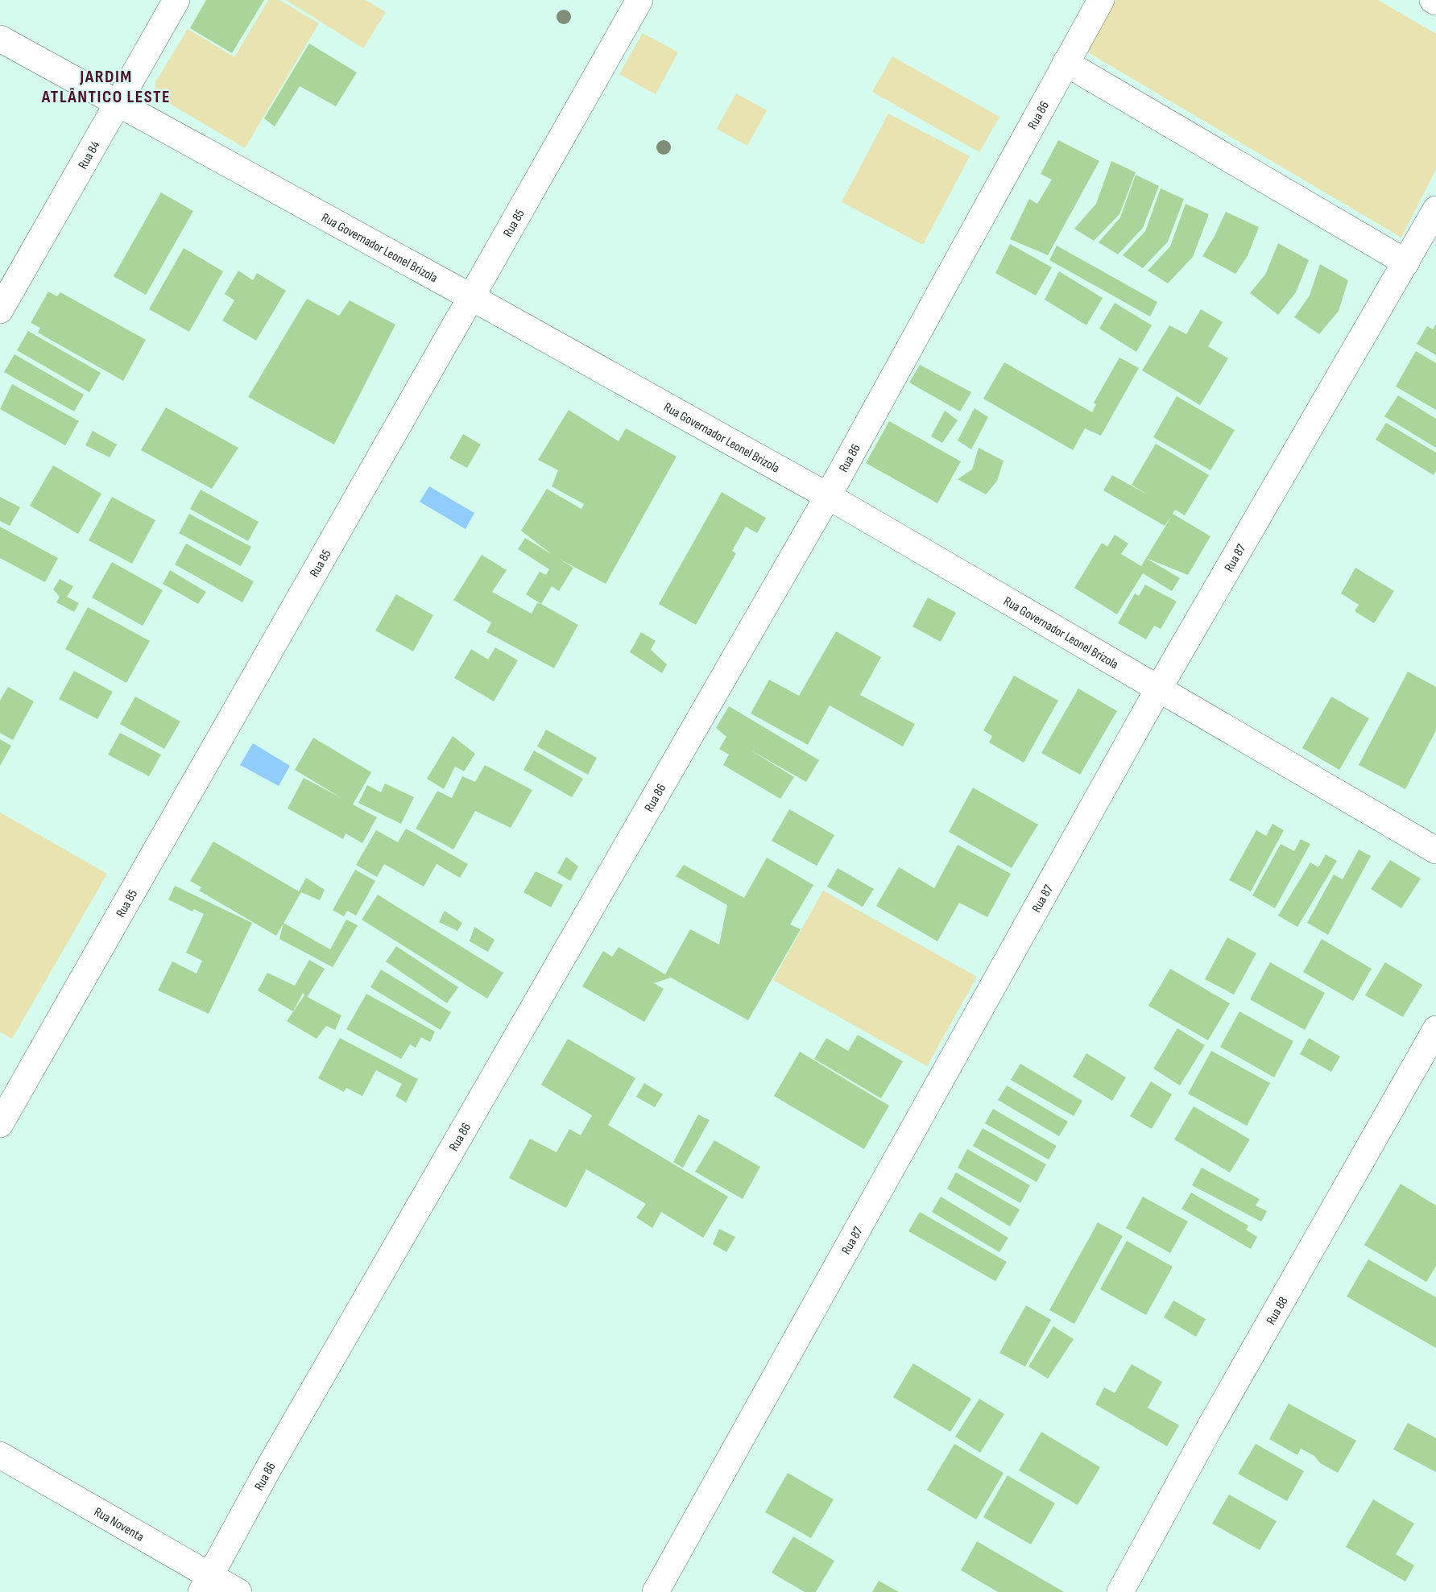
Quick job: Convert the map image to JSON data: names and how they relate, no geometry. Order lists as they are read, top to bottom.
{
  "streets": {
    "street": [
      "Rua 86",
      "Rua 84",
      "Rua 85",
      "Rua Governador Leonel Brizola",
      "Rua 87",
      "Rua 88",
      "Rua Noventa"
    ]
  },
  "crossings": [
    ["Rua 86", "Rua Governador Leonel Brizola"],
    ["Rua 86", "Rua Noventa"],
    ["Rua 84", "Rua Governador Leonel Brizola"],
    ["Rua 85", "Rua Governador Leonel Brizola"],
    ["Rua Governador Leonel Brizola", "Rua 87"]
  ],
  "districts": ["JARDIM ATLÂNTICO LESTE"]
}
